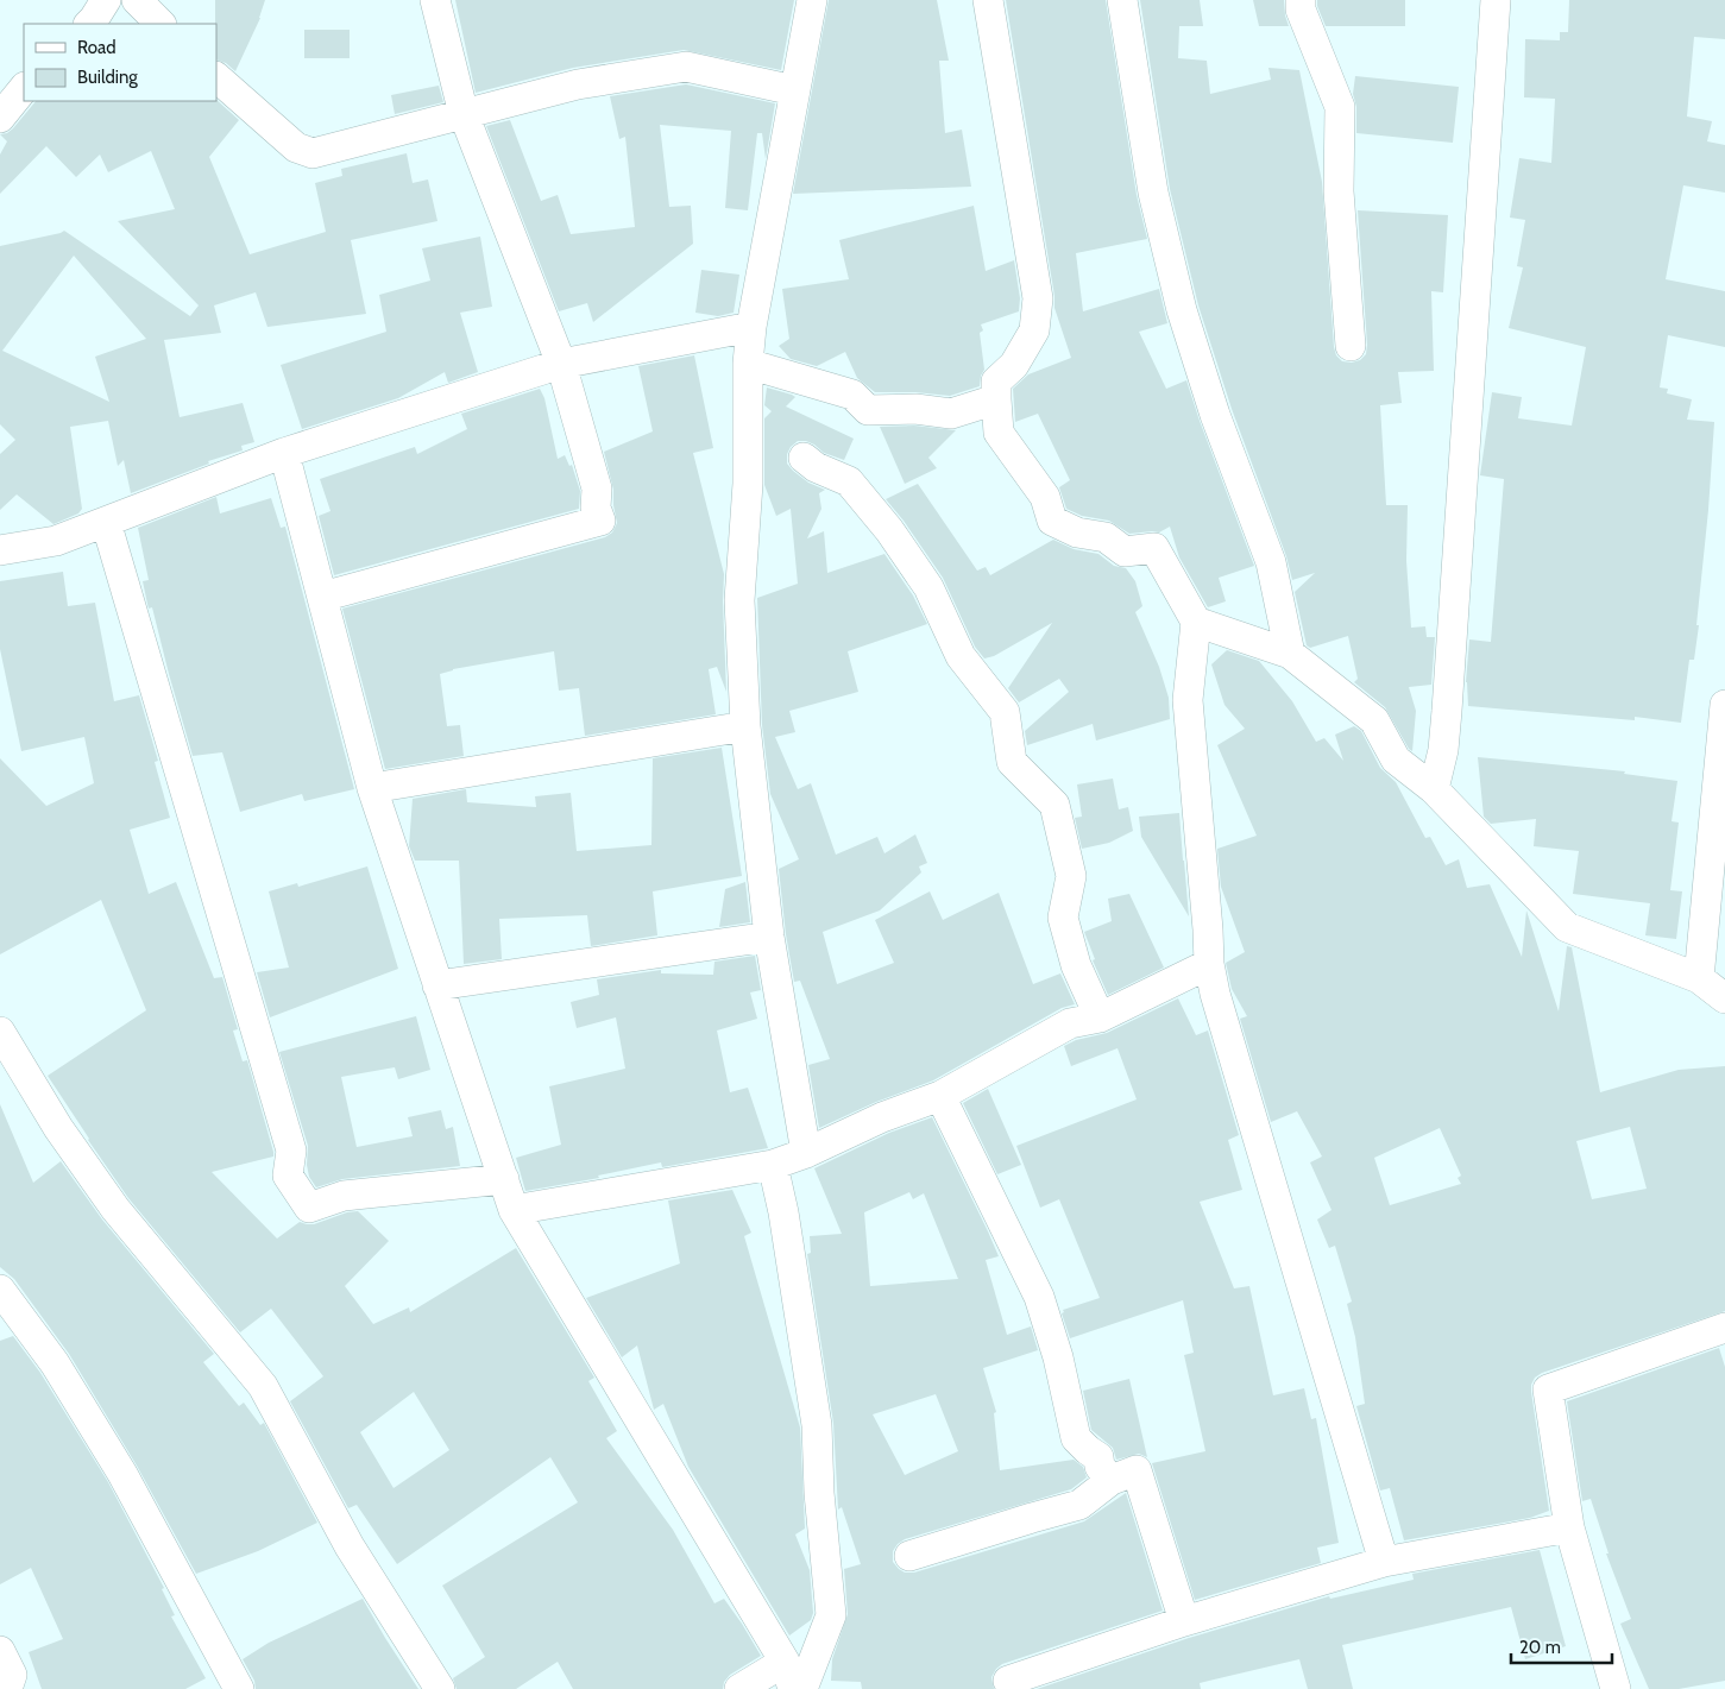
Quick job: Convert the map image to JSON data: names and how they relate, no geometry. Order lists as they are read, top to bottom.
{
  "legend": ["Road", "Building"],
  "scale_bar": "20 m"
}
